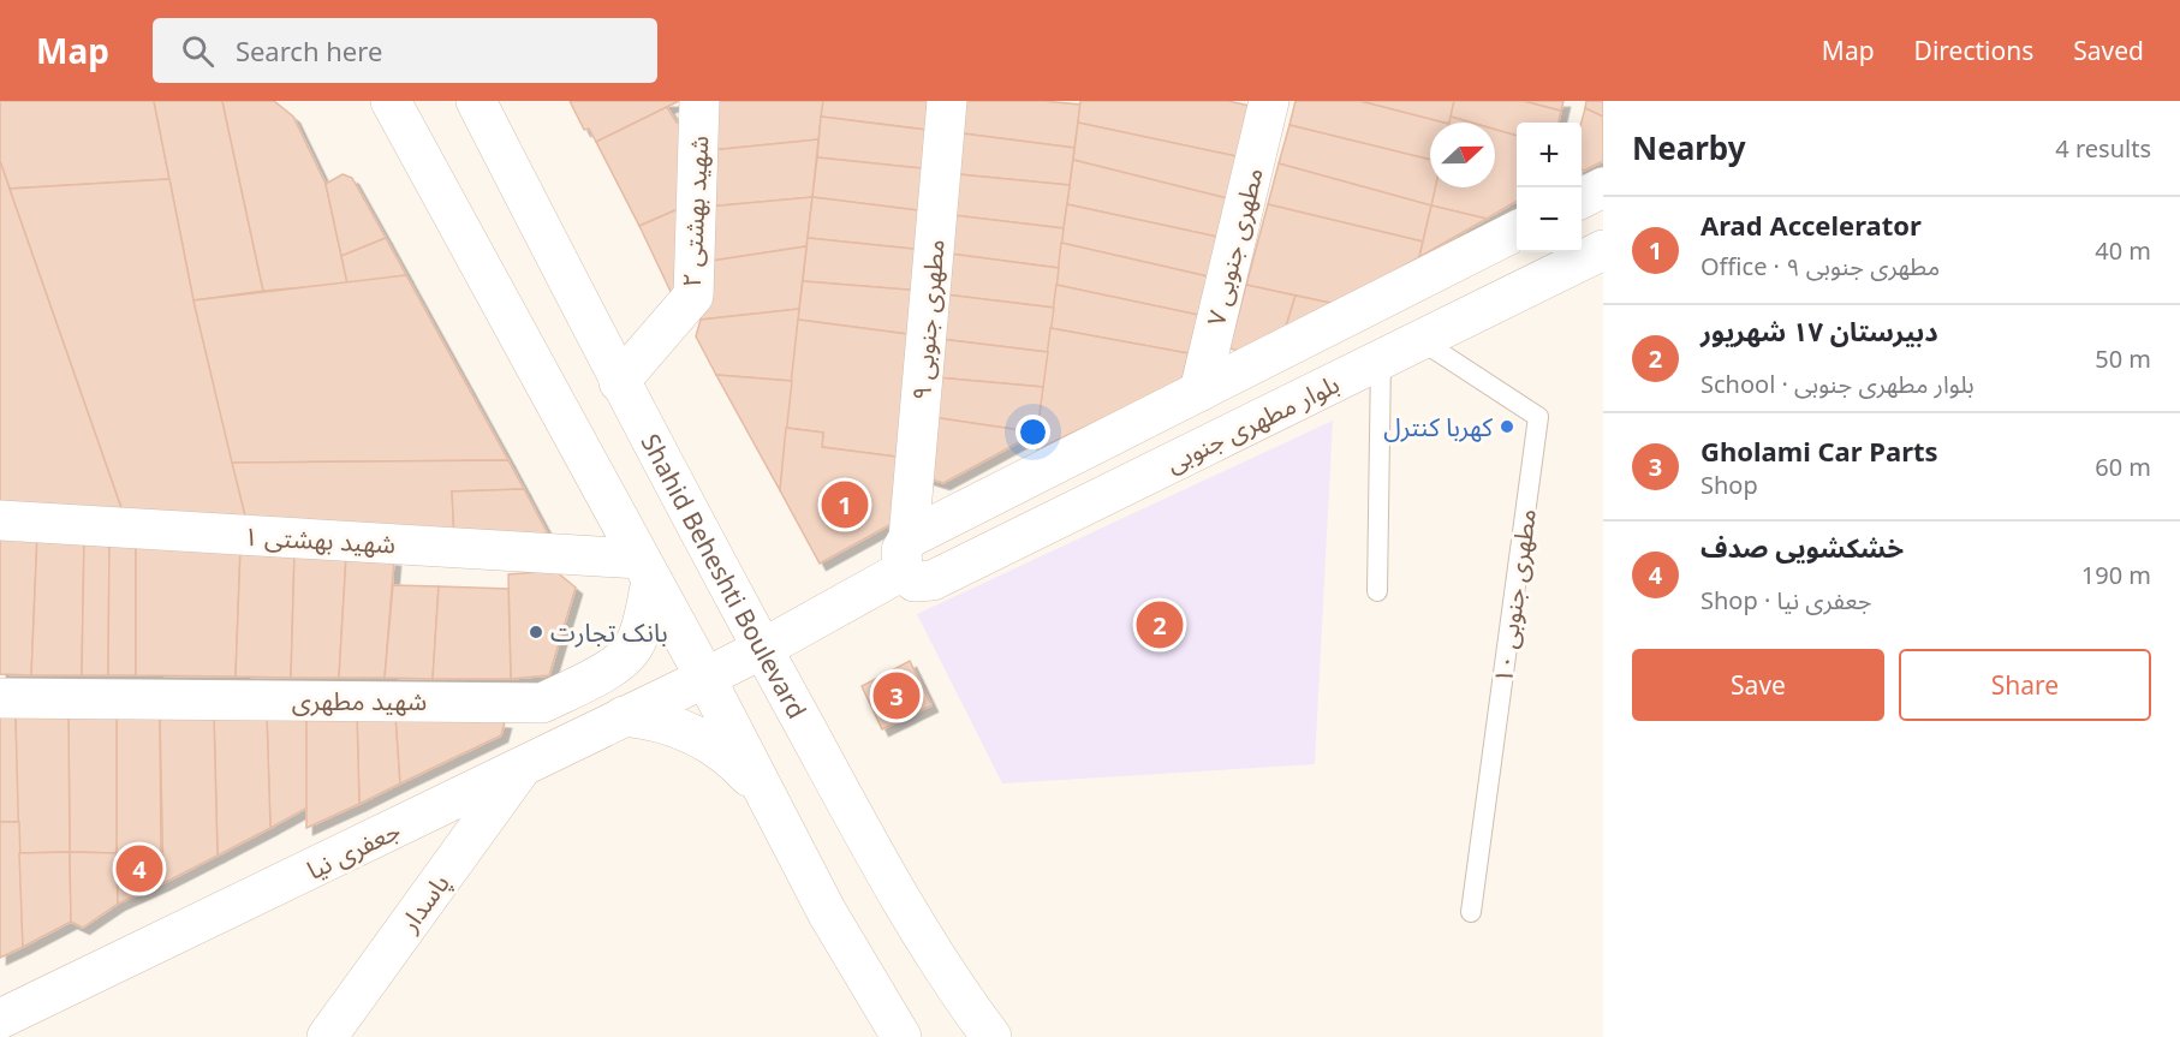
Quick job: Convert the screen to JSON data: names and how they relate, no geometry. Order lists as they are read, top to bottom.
{
  "streets": {
    "street": [
      "شهید بهشتی ۲",
      "مطهری جنوبی ۷",
      "مطهری جنوبی ۹",
      "بلوار مطهری جنوبی",
      "شهید بهشتی ۱",
      "Shahid Beheshti Boulevard",
      "شهید مطهری",
      "جعفری نیا",
      "پاسدار"
    ],
    "lane": ["مطهری جنوبی ۱۰"]
  },
  "crossings": [
    ["شهید بهشتی ۲", "Shahid Beheshti Boulevard"],
    ["مطهری جنوبی ۷", "بلوار مطهری جنوبی"],
    ["مطهری جنوبی ۹", "بلوار مطهری جنوبی"],
    ["بلوار مطهری جنوبی", "Shahid Beheshti Boulevard"],
    ["بلوار مطهری جنوبی", "مطهری جنوبی ۱۰"],
    ["بلوار مطهری جنوبی", "جعفری نیا"],
    ["شهید بهشتی ۱", "شهید مطهری"],
    ["جعفری نیا", "پاسدار"]
  ],
  "places": ["کهربا کنترل", "بانک تجارت"],
  "north": "right",
  "page": {
    "header": "Map",
    "search": "Search here",
    "nav": ["Map", "Directions", "Saved"],
    "heading": ["Nearby", "4 results"],
    "map_buttons": ["+", "−"],
    "list": [
      {
        "mark": "1",
        "name": "Arad Accelerator",
        "note": "Office · مطهری جنوبی ۹",
        "value": "40 m"
      },
      {
        "mark": "2",
        "name": "دبیرستان ۱۷ شهریور",
        "note": "School · بلوار مطهری جنوبی",
        "value": "50 m"
      },
      {
        "mark": "3",
        "name": "Gholami Car Parts",
        "note": "Shop",
        "value": "60 m"
      },
      {
        "mark": "4",
        "name": "خشکشویی صدف",
        "note": "Shop · جعفری نیا",
        "value": "190 m"
      }
    ],
    "pins": [
      "1",
      "2",
      "3",
      "4"
    ],
    "buttons": ["Save", "Share"]
  }
}
